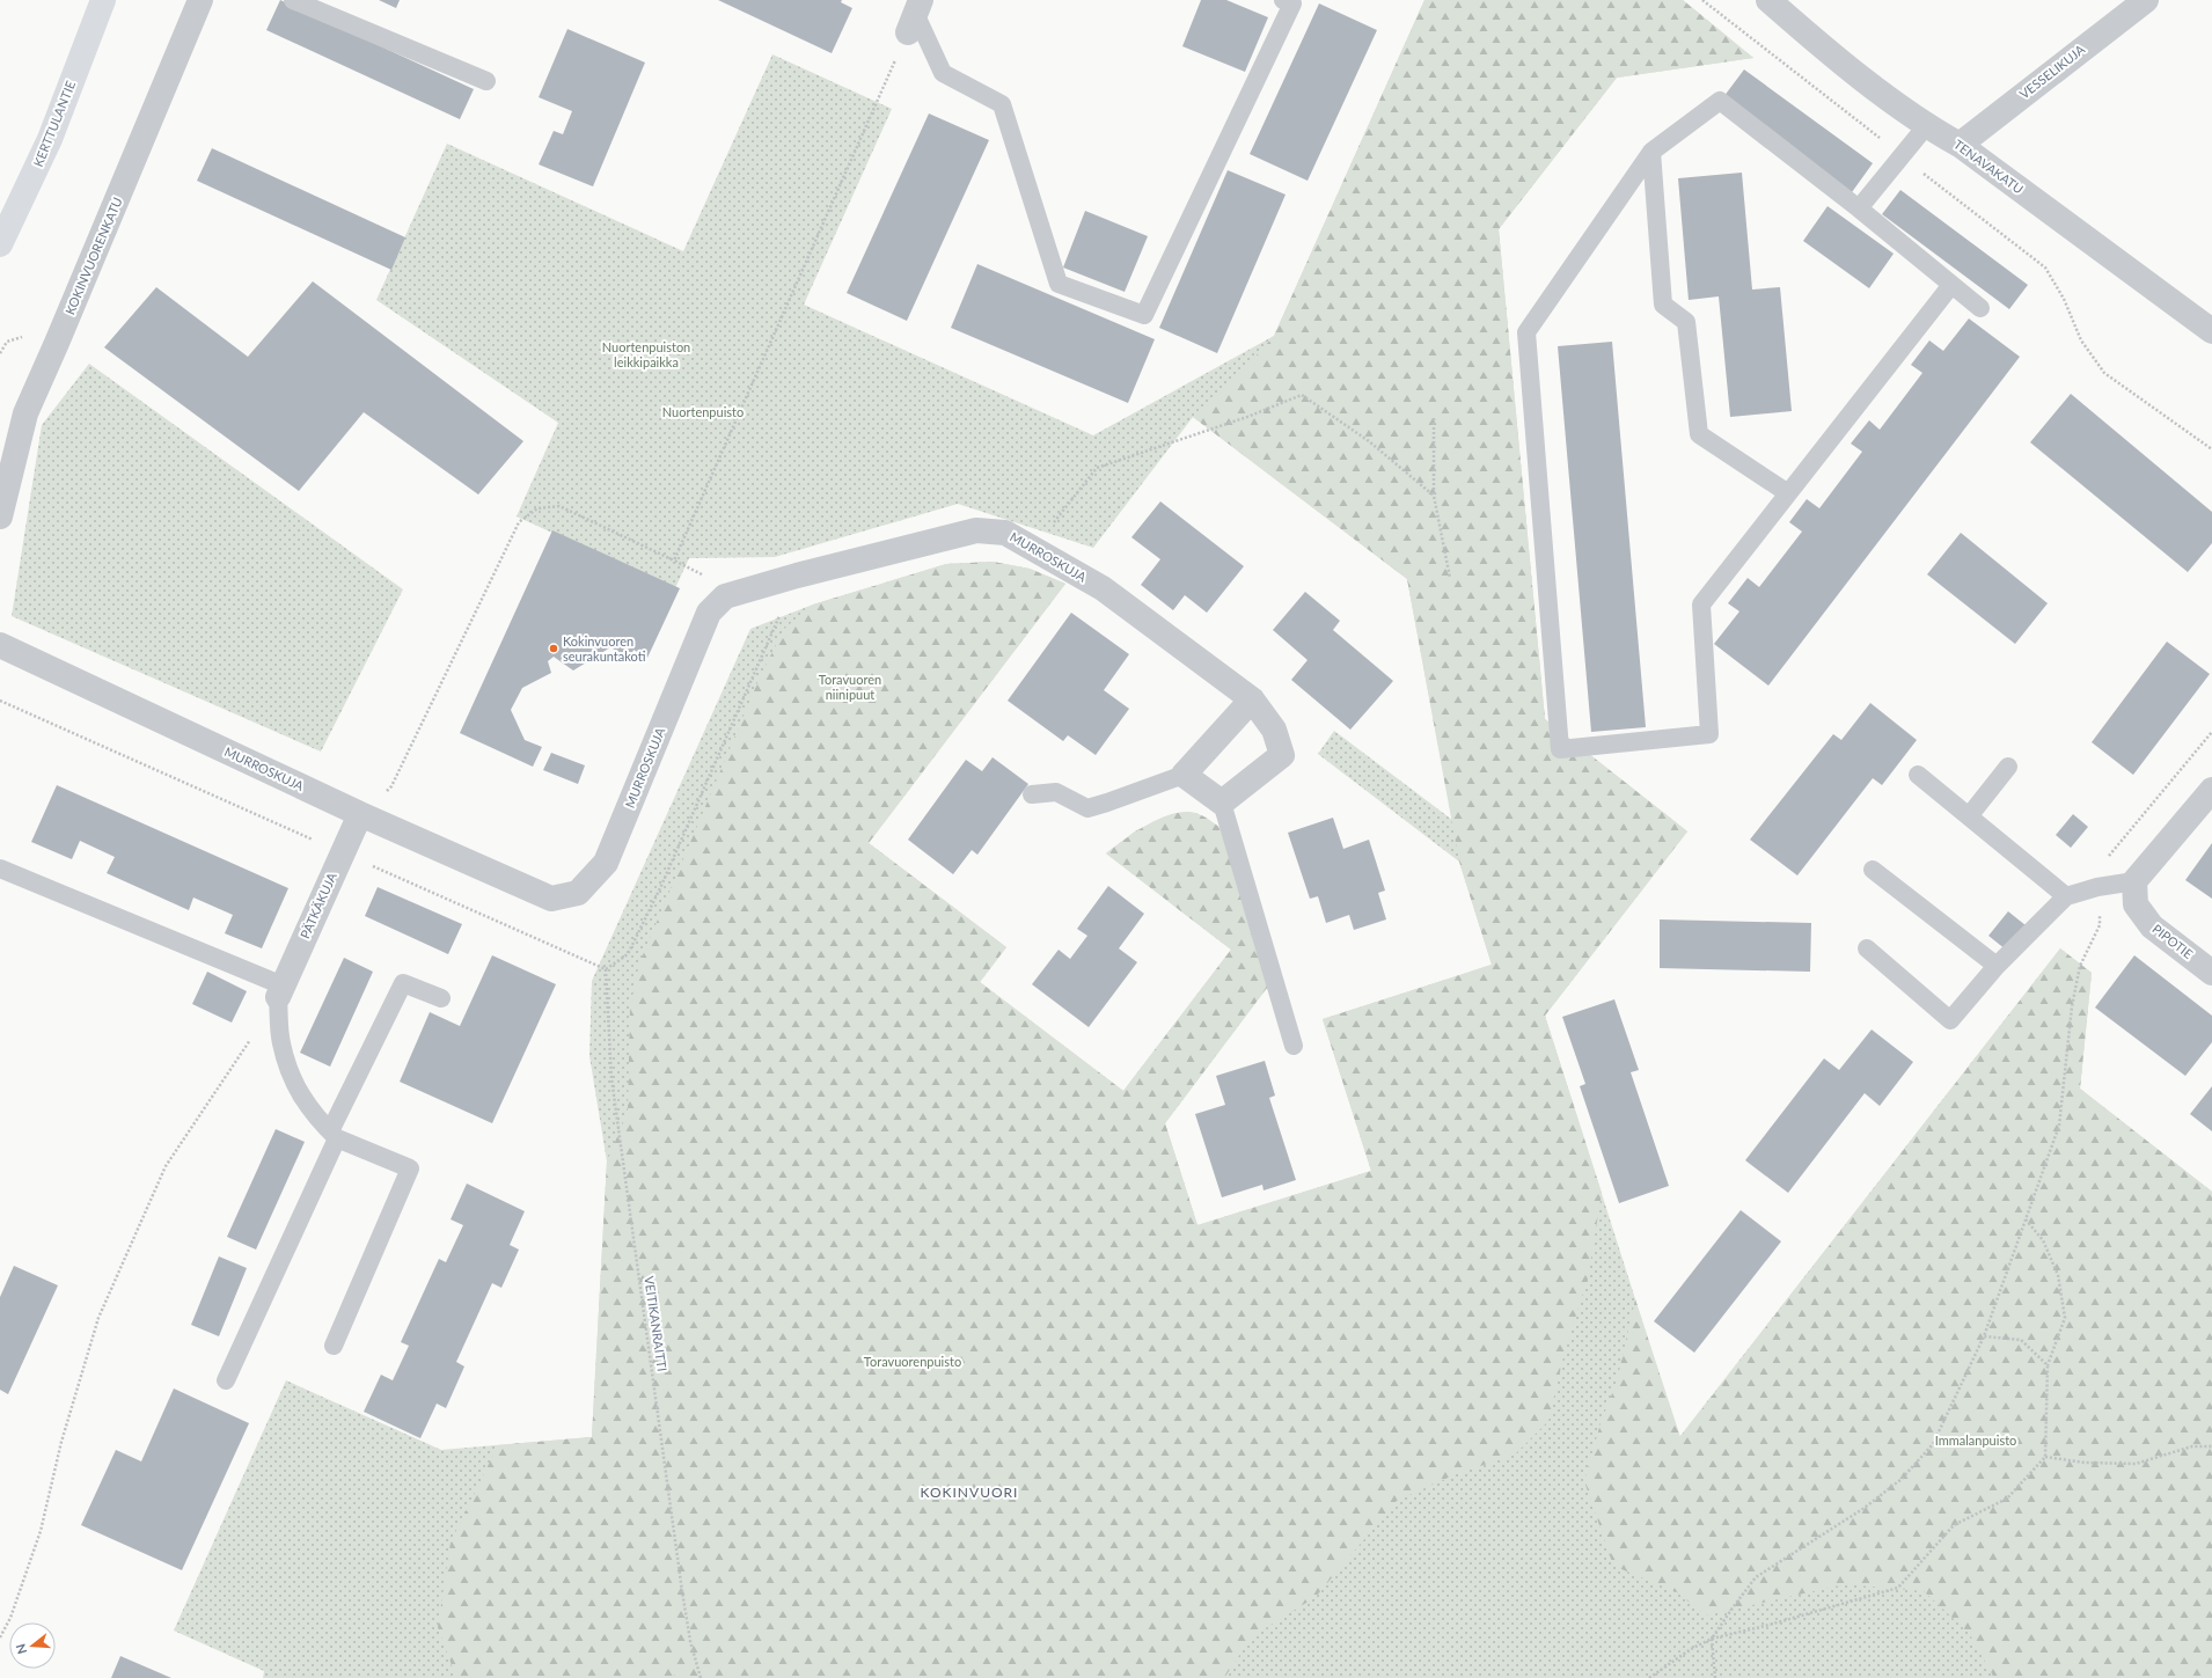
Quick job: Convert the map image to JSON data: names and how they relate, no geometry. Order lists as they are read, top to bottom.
{
  "streets": {
    "main road": ["KERTTULANTIE"],
    "street": [
      "VESSELIKUJA",
      "TENAVAKATU",
      "KOKINVUORENKATU",
      "MURROSKUJA",
      "PÄTKÄKUJA",
      "PIPOTIE"
    ],
    "path": ["VEITIKANRAITTI"]
  },
  "crossings": [
    ["VESSELIKUJA", "TENAVAKATU"],
    ["MURROSKUJA", "PÄTKÄKUJA"]
  ],
  "districts": ["KOKINVUORI"],
  "parks": [
    "Nuortenpuiston leikkipaikka",
    "Nuortenpuisto",
    "Toravuoren niinipuut",
    "Toravuorenpuisto",
    "Immalanpuisto"
  ],
  "places": ["Kokinvuoren seurakuntakoti"],
  "north": "left"
}
